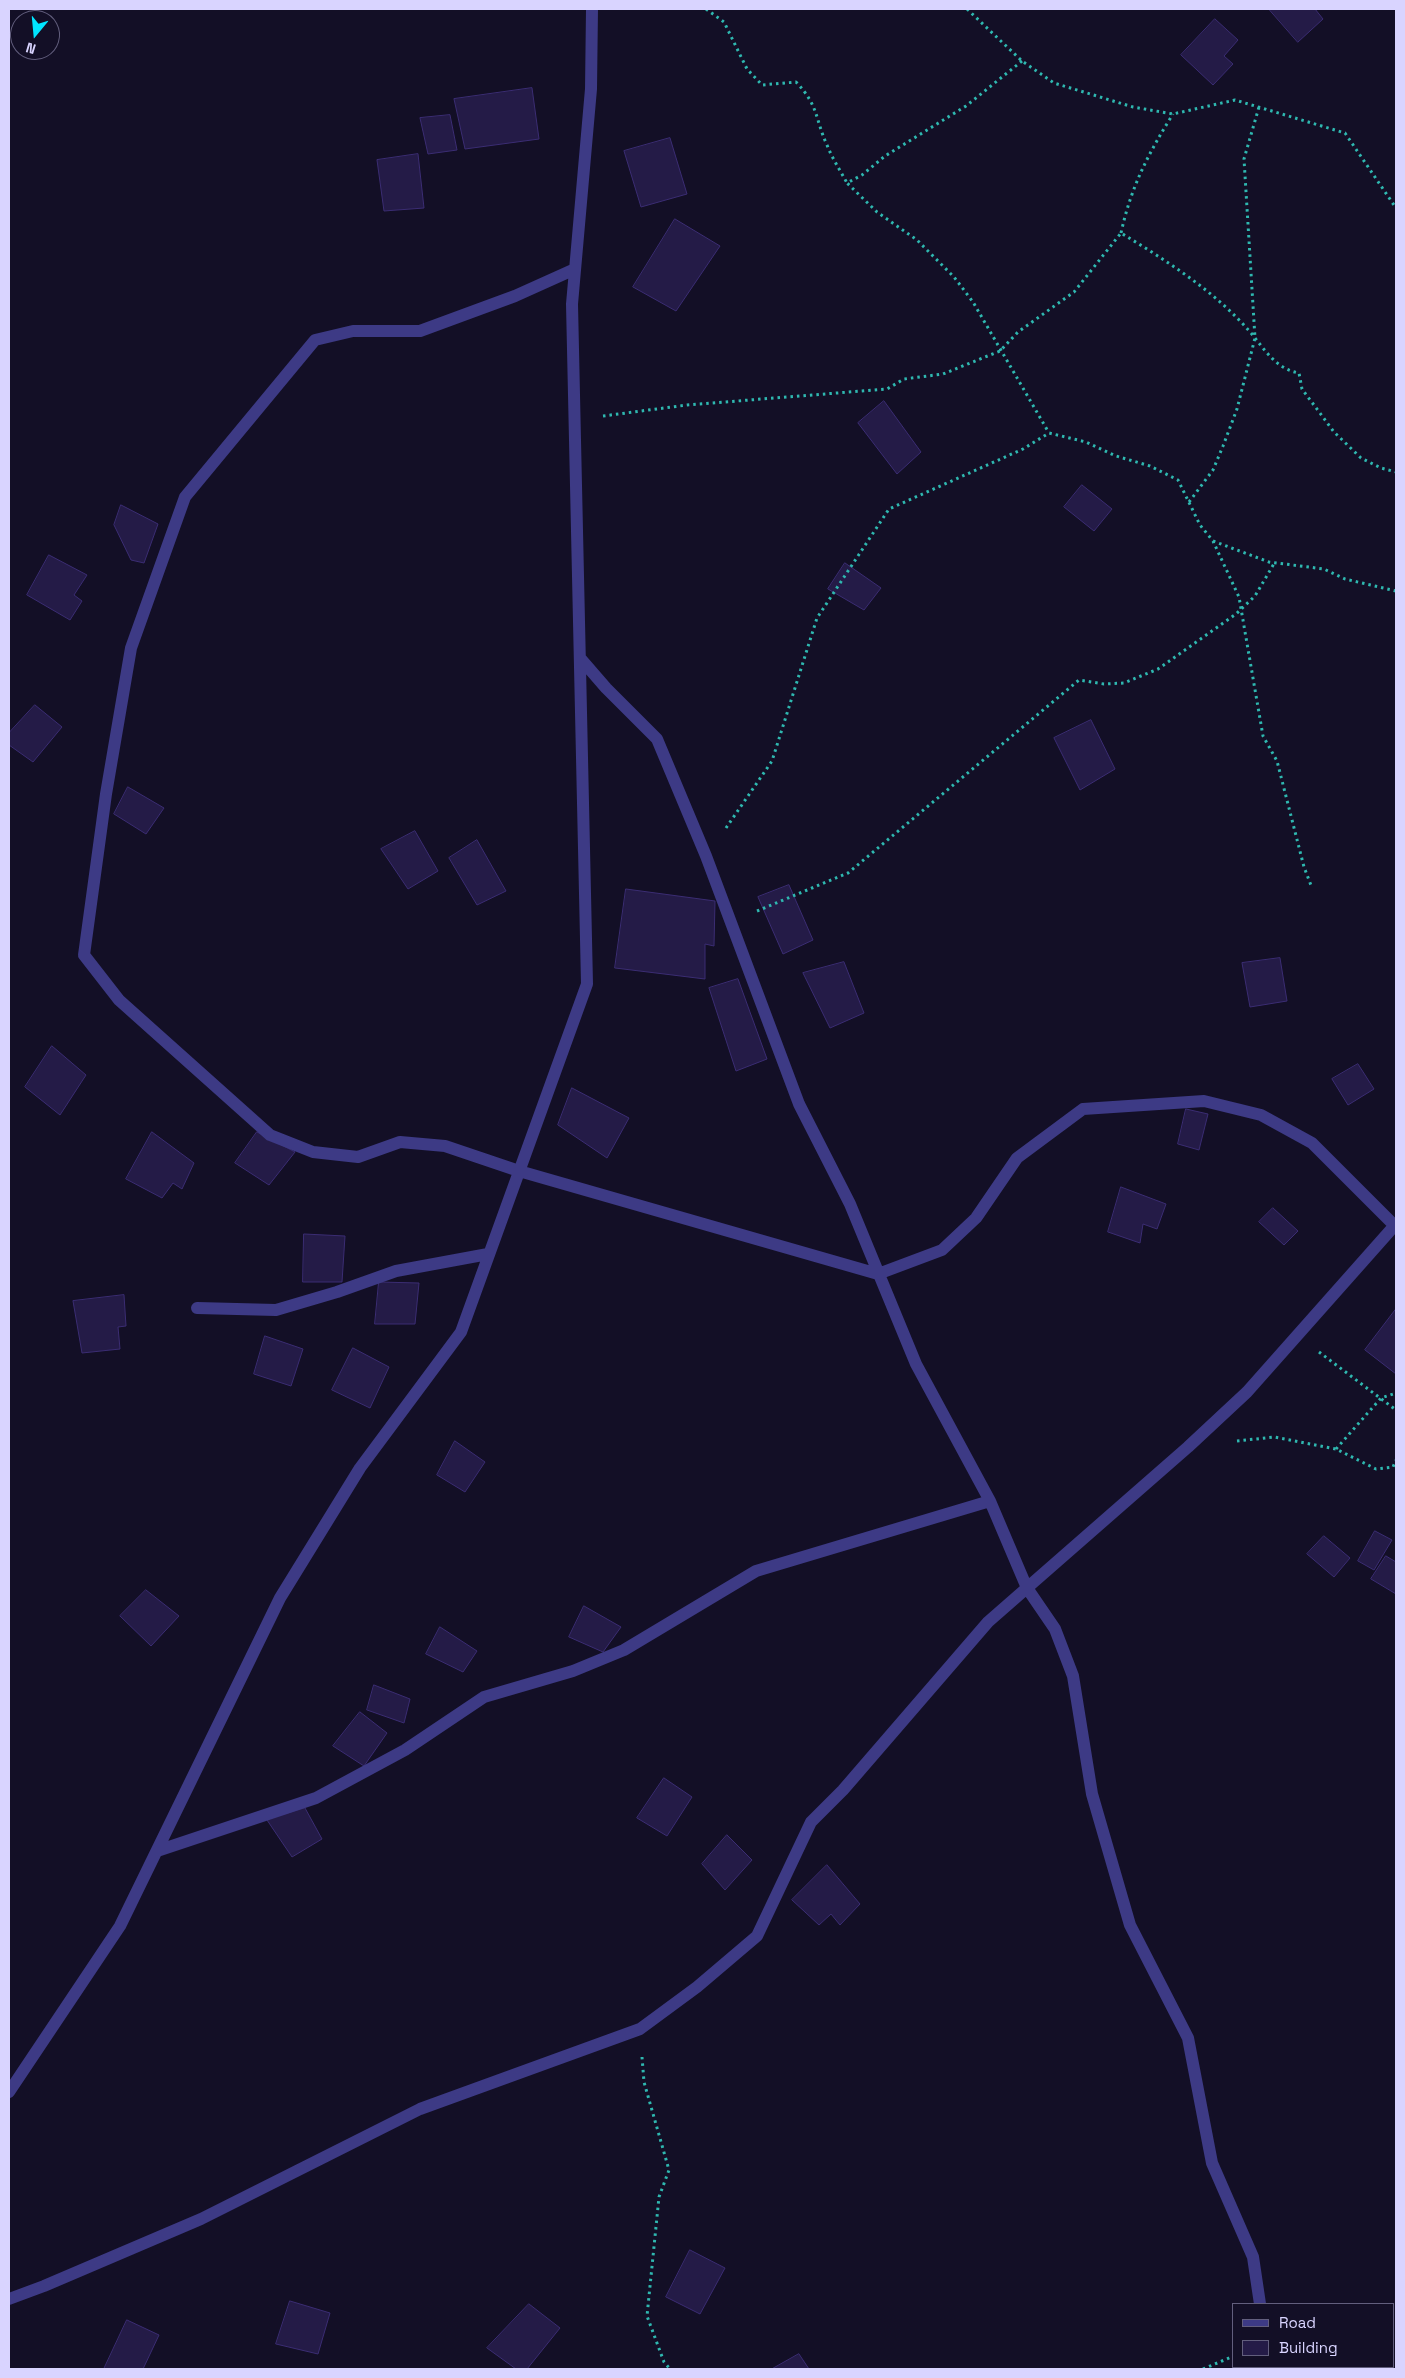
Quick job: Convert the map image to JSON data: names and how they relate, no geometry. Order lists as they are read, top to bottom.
{
  "legend": ["Road", "Building"],
  "north": "bottom"
}
